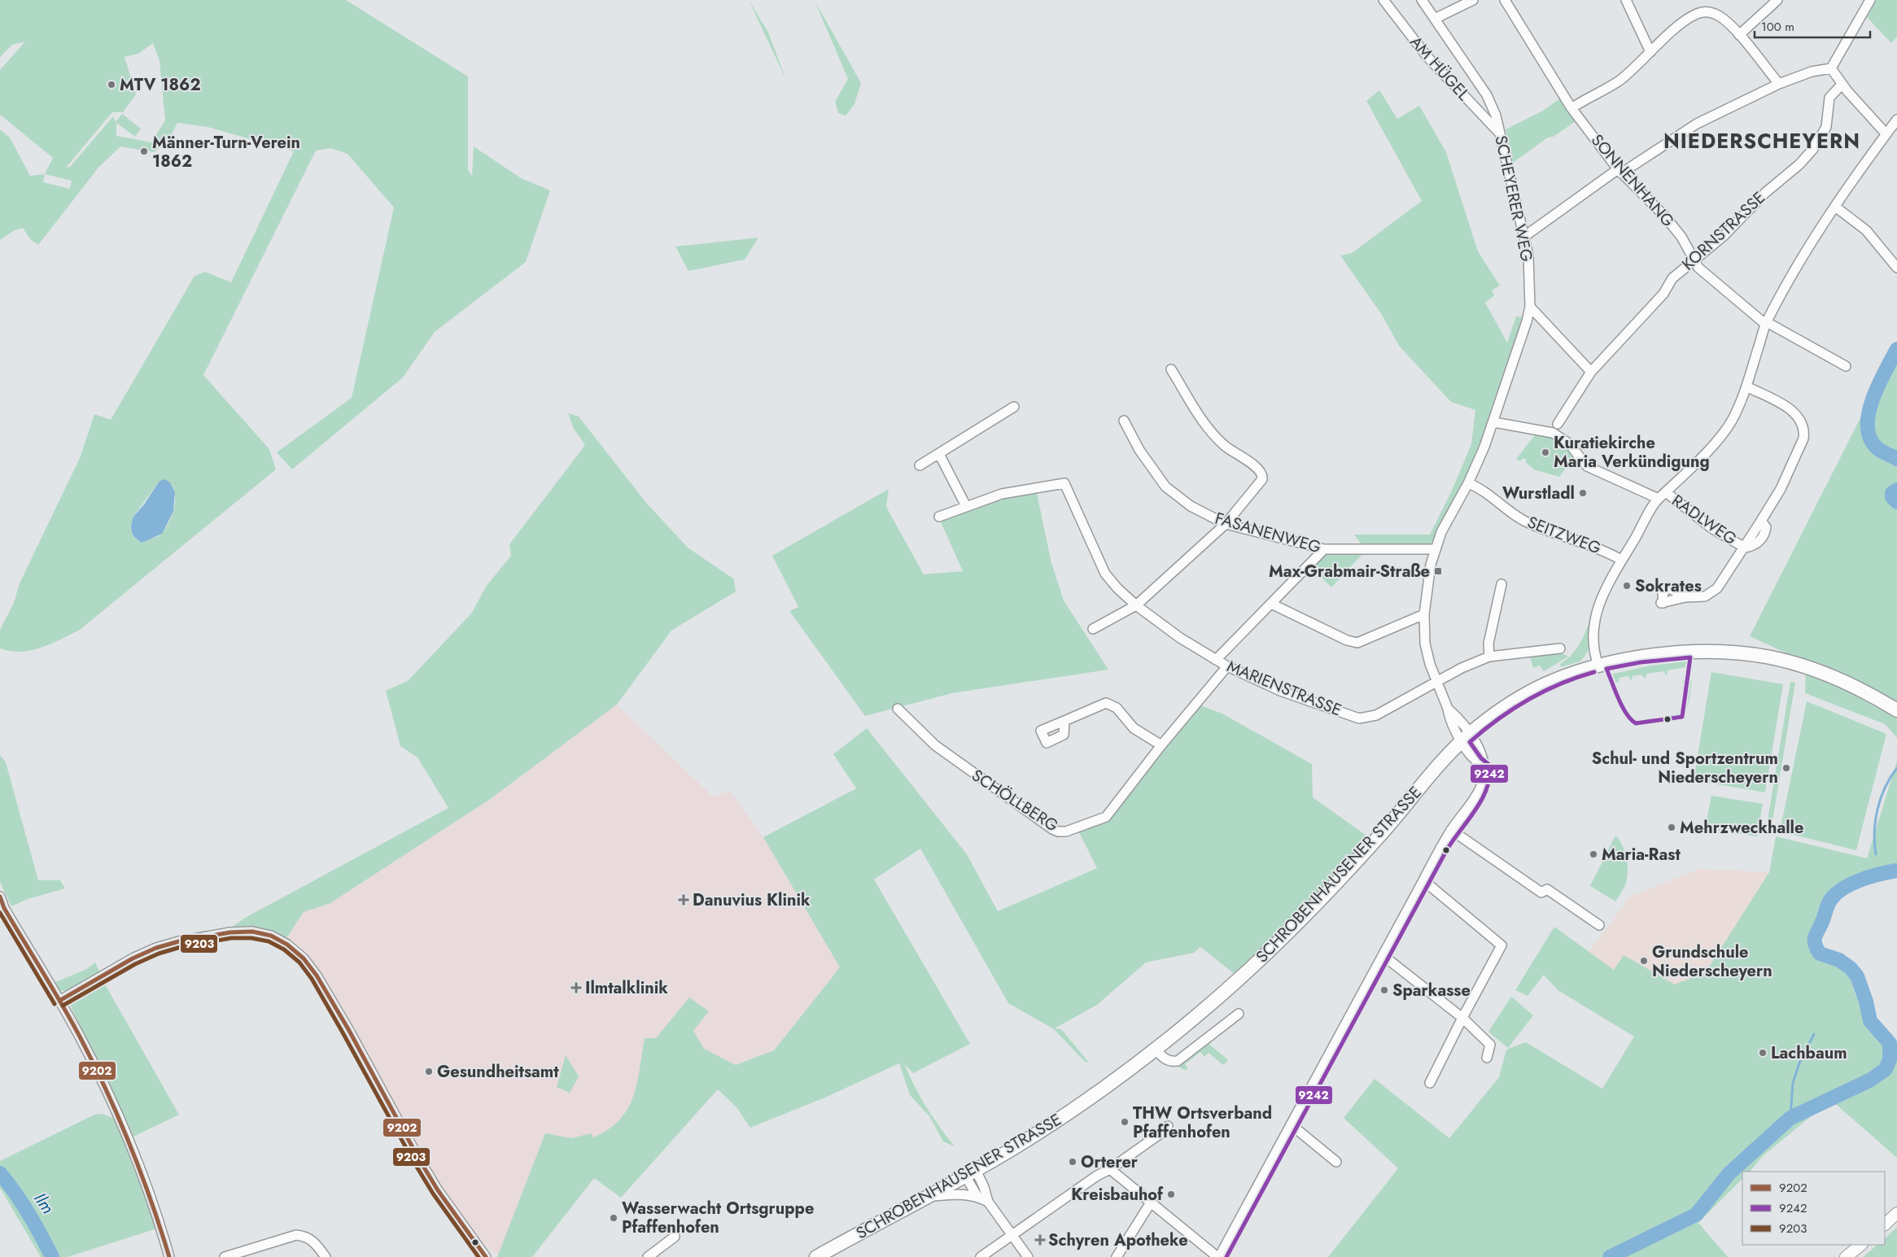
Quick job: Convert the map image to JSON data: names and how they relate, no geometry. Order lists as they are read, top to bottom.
{
  "streets": {
    "main road": ["SCHROBENHAUSENER STRASSE"],
    "street": [
      "AM HÜGEL",
      "SONNENHANG",
      "SCHEYERER WEG",
      "KORNSTRASSE",
      "RADLWEG",
      "FASANENWEG",
      "SEITZWEG",
      "MARIENSTRASSE",
      "SCHÖLLBERG"
    ]
  },
  "crossings": [
    ["AM HÜGEL", "SCHEYERER WEG"],
    ["SONNENHANG", "KORNSTRASSE"],
    ["MARIENSTRASSE", "SCHÖLLBERG"]
  ],
  "districts": ["NIEDERSCHEYERN"],
  "water": ["Ilm"],
  "places": {
    "other": [
      "MTV 1862",
      "Männer-Turn-Verein 1862",
      "Kuratiekirche Maria Verkündigung",
      "Wurstladl",
      "Sokrates",
      "Schul- und Sportzentrum Niederscheyern",
      "Mehrzweckhalle",
      "Maria-Rast",
      "Grundschule Niederscheyern",
      "Sparkasse",
      "Lachbaum",
      "Gesundheitsamt",
      "THW Ortsverband Pfaffenhofen",
      "Orterer",
      "Kreisbauhof",
      "Wasserwacht Ortsgruppe Pfaffenhofen"
    ],
    "transit": ["Max-Grabmair-Straße"],
    "health": ["Danuvius Klinik", "Ilmtalklinik", "Schyren Apotheke"]
  },
  "lines": ["transit line 9242", "transit line 9202", "transit line 9203"],
  "legend": ["9202", "9242", "9203"],
  "scale_bar": "100 m"
}
